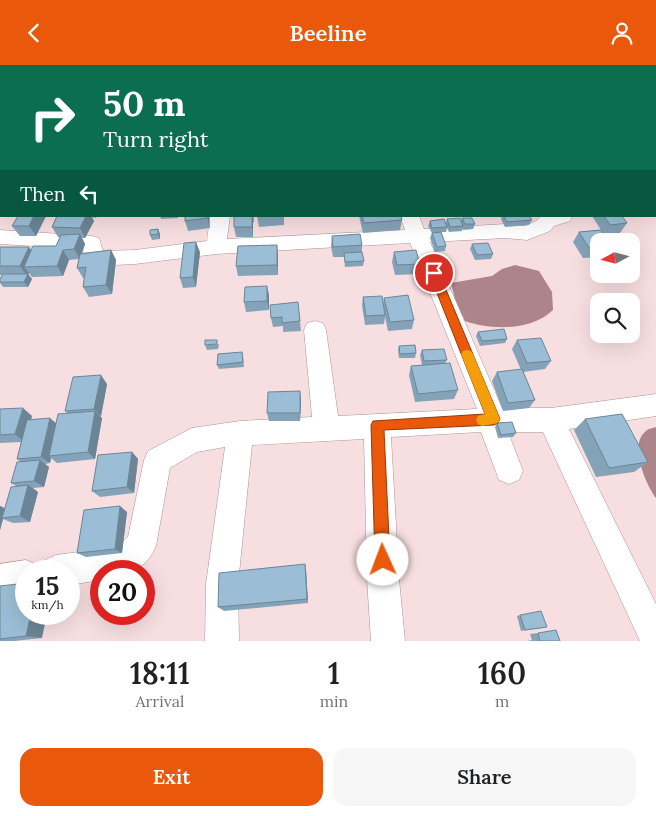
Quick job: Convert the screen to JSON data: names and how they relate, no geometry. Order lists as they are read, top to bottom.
{
  "north": "left",
  "page": {
    "header": "Beeline",
    "turn": ["50 m", "Turn right"],
    "then": "Then",
    "speed": "15 km/h",
    "limit": "20",
    "eta": [
      "18:11",
      "Arrival",
      "1",
      "min",
      "160",
      "m"
    ],
    "buttons": ["Exit", "Share"]
  }
}
